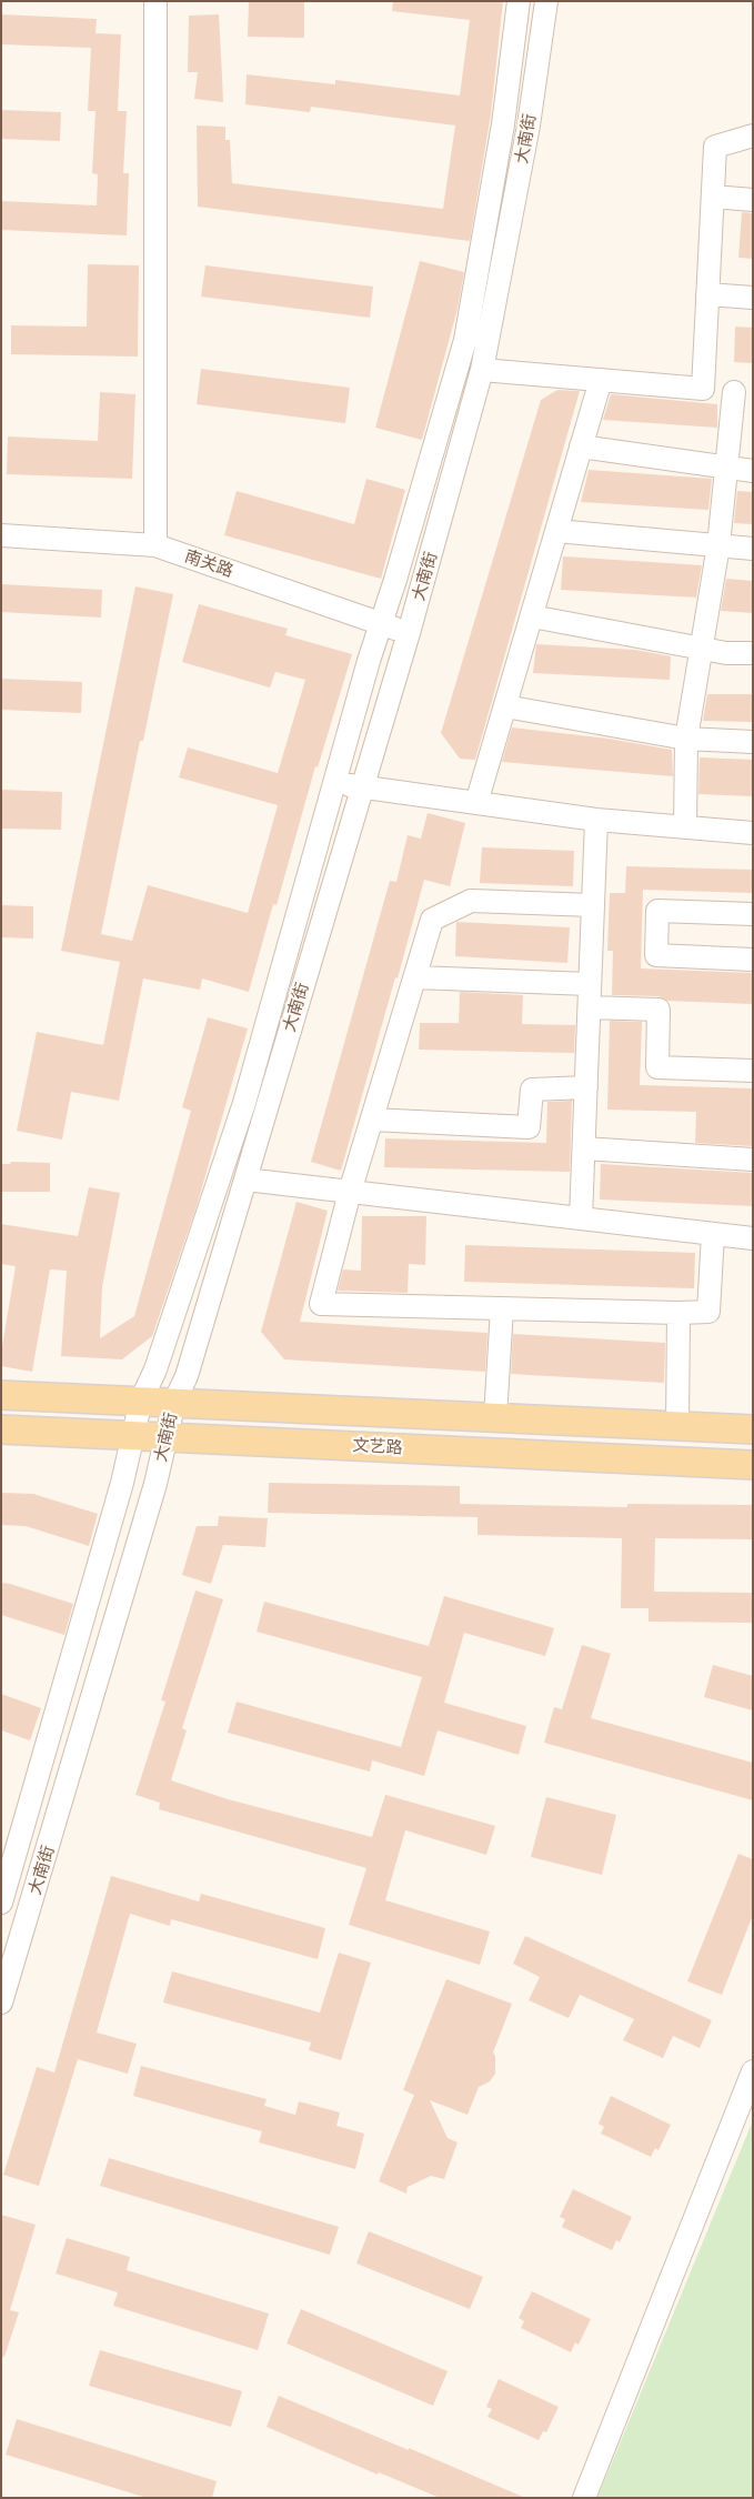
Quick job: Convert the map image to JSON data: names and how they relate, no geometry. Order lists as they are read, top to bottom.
{
  "streets": {
    "main road": ["文艺路"],
    "street": ["大南街", "南关路"]
  },
  "crossings": [
    ["大南街", "南关路"],
    ["大南街", "文艺路"]
  ]
}
